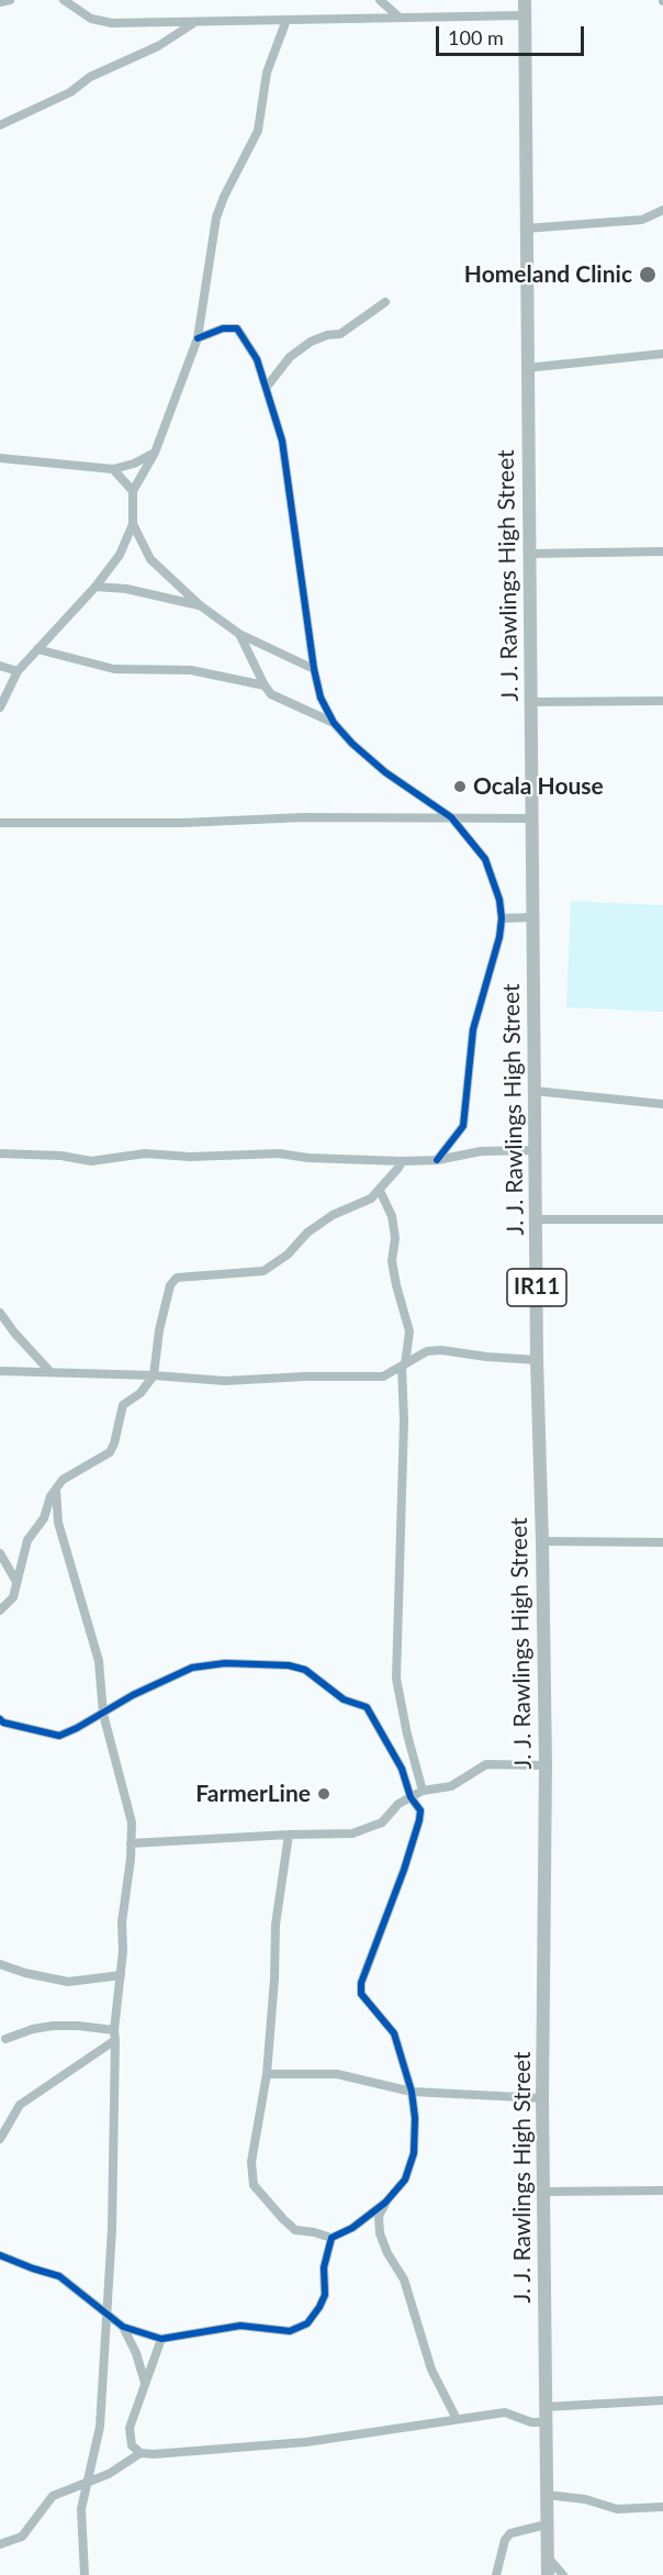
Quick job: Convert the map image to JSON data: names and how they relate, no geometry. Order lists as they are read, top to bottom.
{
  "streets": {
    "main road": ["J. J. Rawlings High Street", "IR11"]
  },
  "places": ["Homeland Clinic", "Ocala House", "FarmerLine"],
  "scale_bar": "100 m"
}
